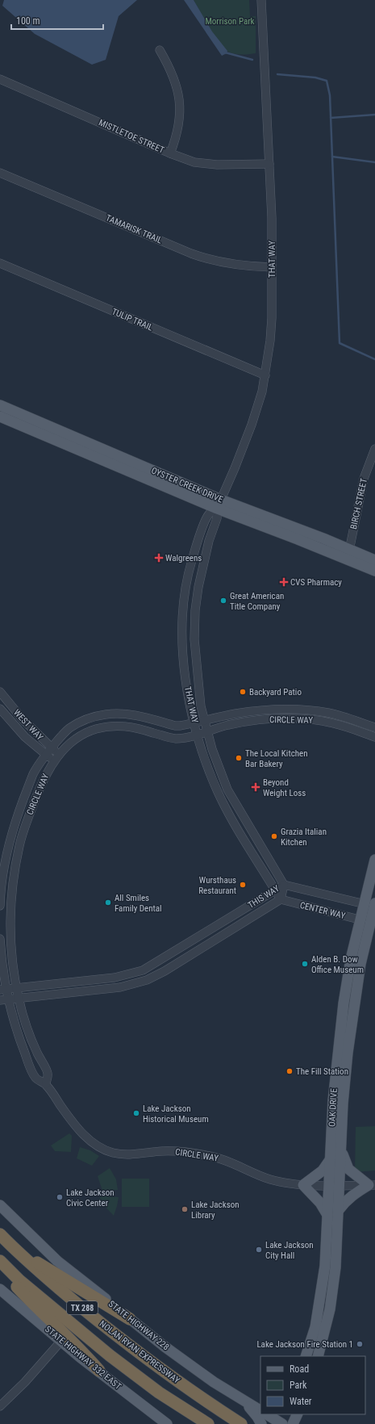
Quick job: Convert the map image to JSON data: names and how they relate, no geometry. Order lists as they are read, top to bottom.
{
  "streets": {
    "highway": ["TX 288", "NOLAN RYAN EXPRESSWAY"],
    "main road": [
      "OYSTER CREEK DRIVE",
      "OAK DRIVE",
      "STATE HIGHWAY 228",
      "STATE HIGHWAY 332 EAST"
    ],
    "street": [
      "MISTLETOE STREET",
      "TAMARISK TRAIL",
      "THAT WAY",
      "TULIP TRAIL",
      "BIRCH STREET",
      "CIRCLE WAY",
      "WEST WAY",
      "THIS WAY",
      "CENTER WAY"
    ]
  },
  "crossings": [
    ["MISTLETOE STREET", "THAT WAY"],
    ["TAMARISK TRAIL", "THAT WAY"],
    ["THAT WAY", "TULIP TRAIL"],
    ["THAT WAY", "OYSTER CREEK DRIVE"],
    ["THAT WAY", "CIRCLE WAY"],
    ["THAT WAY", "THIS WAY"],
    ["THAT WAY", "CENTER WAY"],
    ["OYSTER CREEK DRIVE", "BIRCH STREET"],
    ["CIRCLE WAY", "WEST WAY"],
    ["CIRCLE WAY", "THIS WAY"],
    ["CIRCLE WAY", "OAK DRIVE"],
    ["THIS WAY", "CENTER WAY"],
    ["CENTER WAY", "OAK DRIVE"]
  ],
  "parks": ["Morrison Park"],
  "places": {
    "health": ["Walgreens", "CVS Pharmacy", "Beyond Weight Loss"],
    "other": [
      "Great American Title Company",
      "Backyard Patio",
      "The Local Kitchen Bar Bakery",
      "Grazia Italian Kitchen",
      "Wursthaus Restaurant",
      "All Smiles Family Dental",
      "Alden B. Dow Office Museum",
      "The Fill Station",
      "Lake Jackson Historical Museum",
      "Lake Jackson Civic Center",
      "Lake Jackson Library",
      "Lake Jackson City Hall",
      "Lake Jackson Fire Station 1"
    ]
  },
  "legend": ["Road", "Park", "Water"],
  "scale_bar": "100 m"
}
